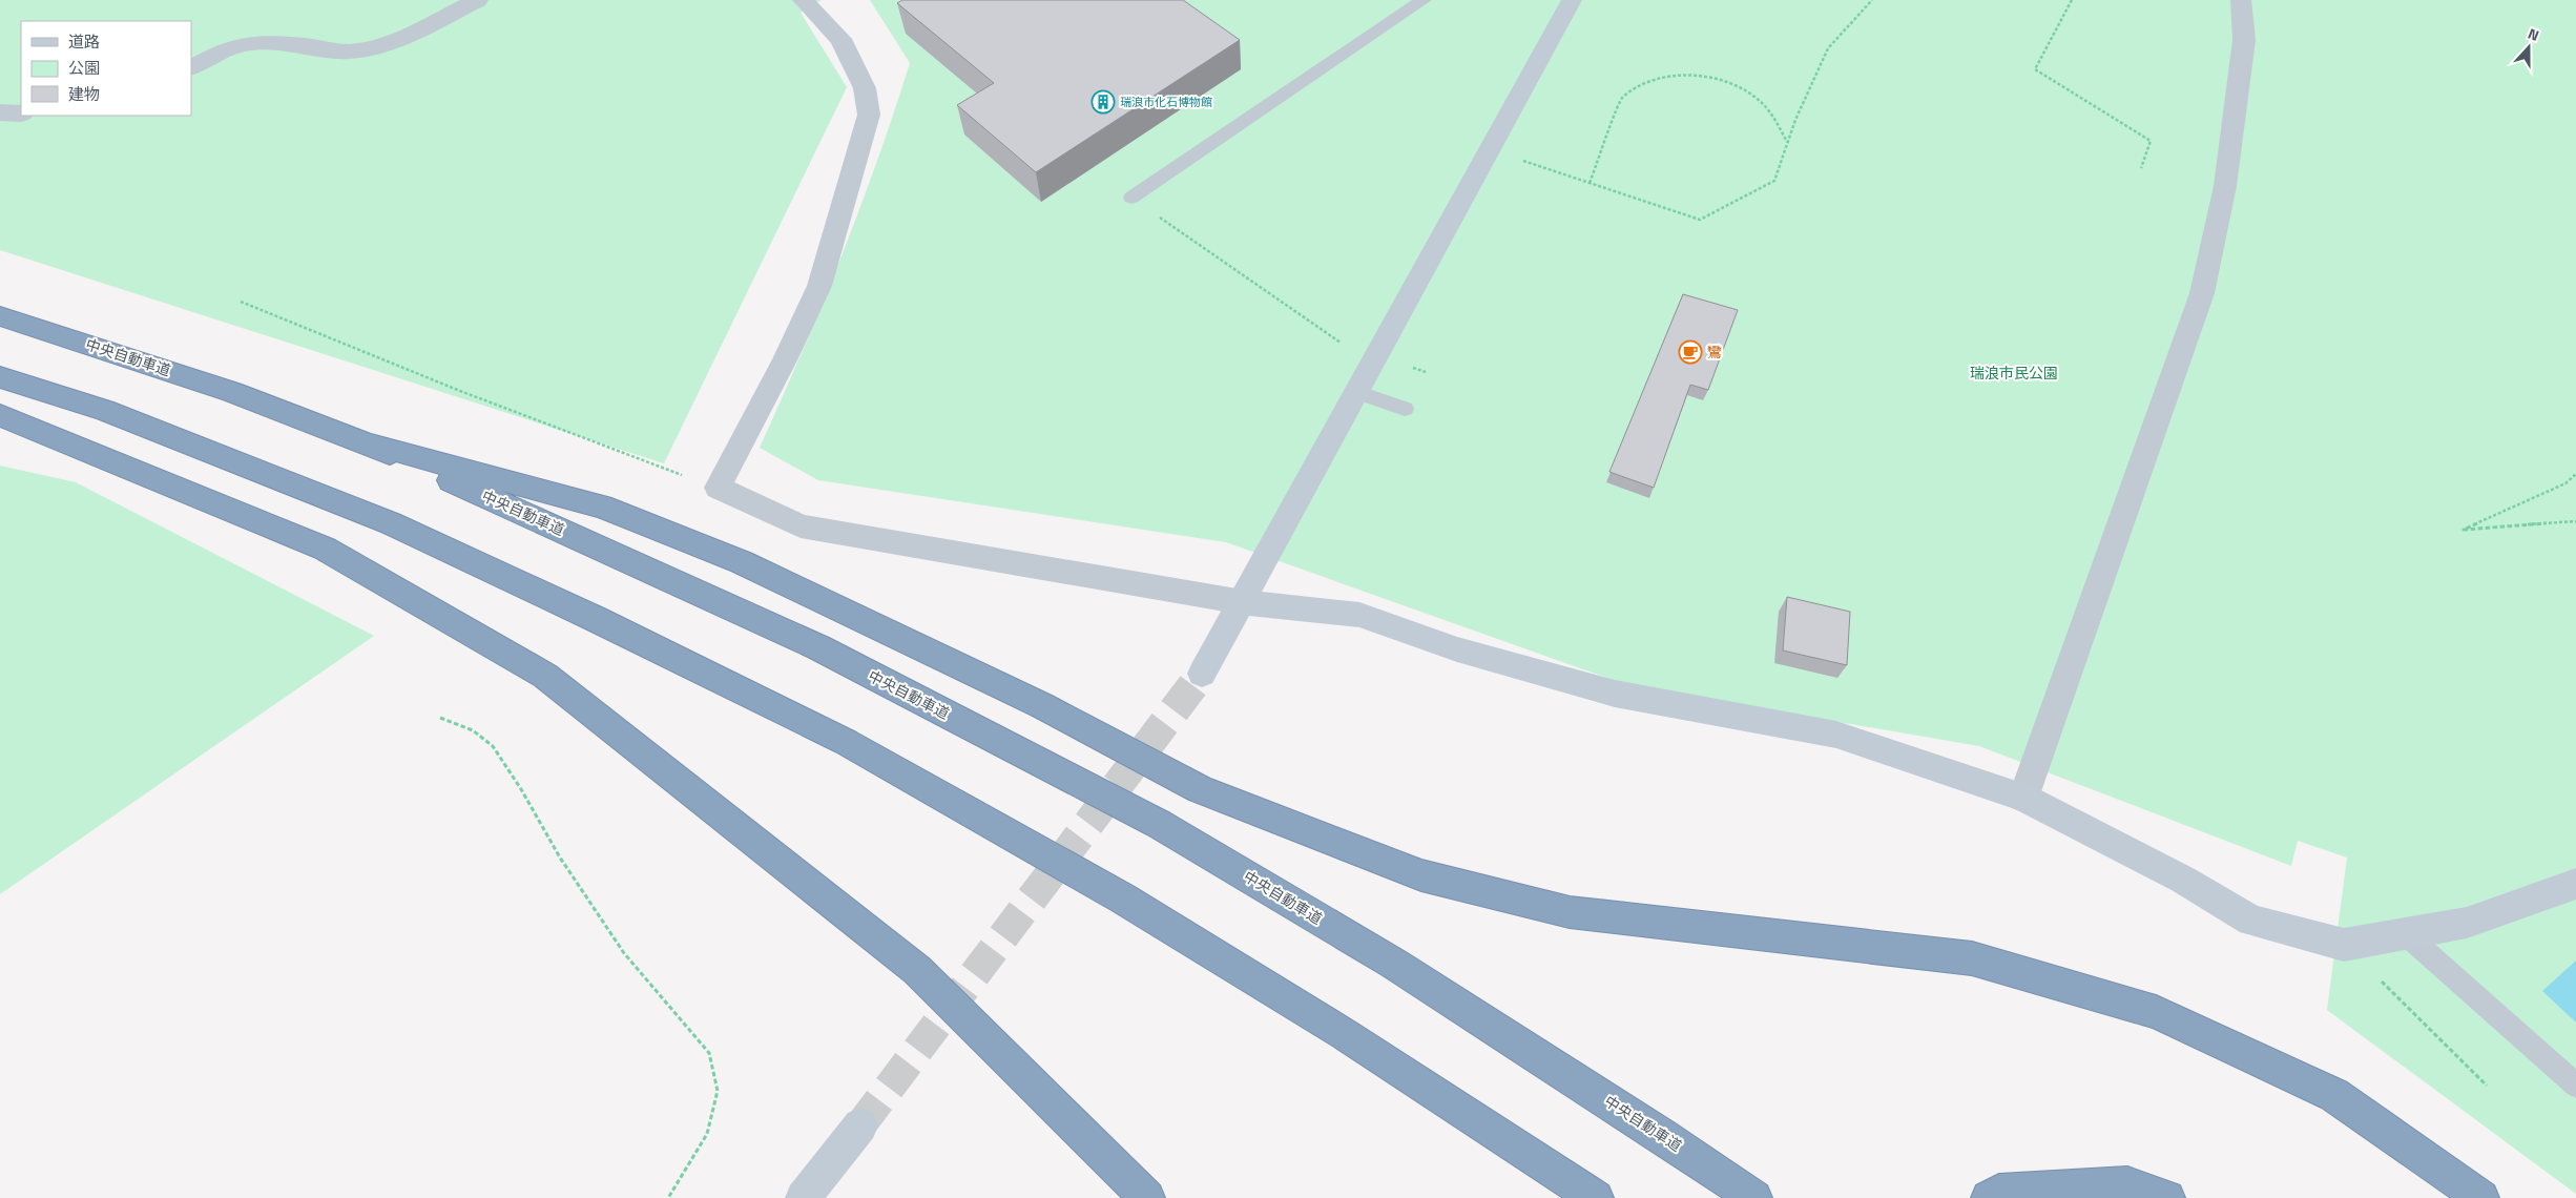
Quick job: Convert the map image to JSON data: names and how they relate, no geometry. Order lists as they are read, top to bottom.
{
  "streets": {
    "highway": ["中央自動車道"]
  },
  "parks": ["瑞浪市民公園"],
  "places": {
    "building": ["瑞浪市化石博物館"],
    "cafe": ["鸞"]
  },
  "legend": ["道路", "公園", "建物"],
  "north": "top"
}
